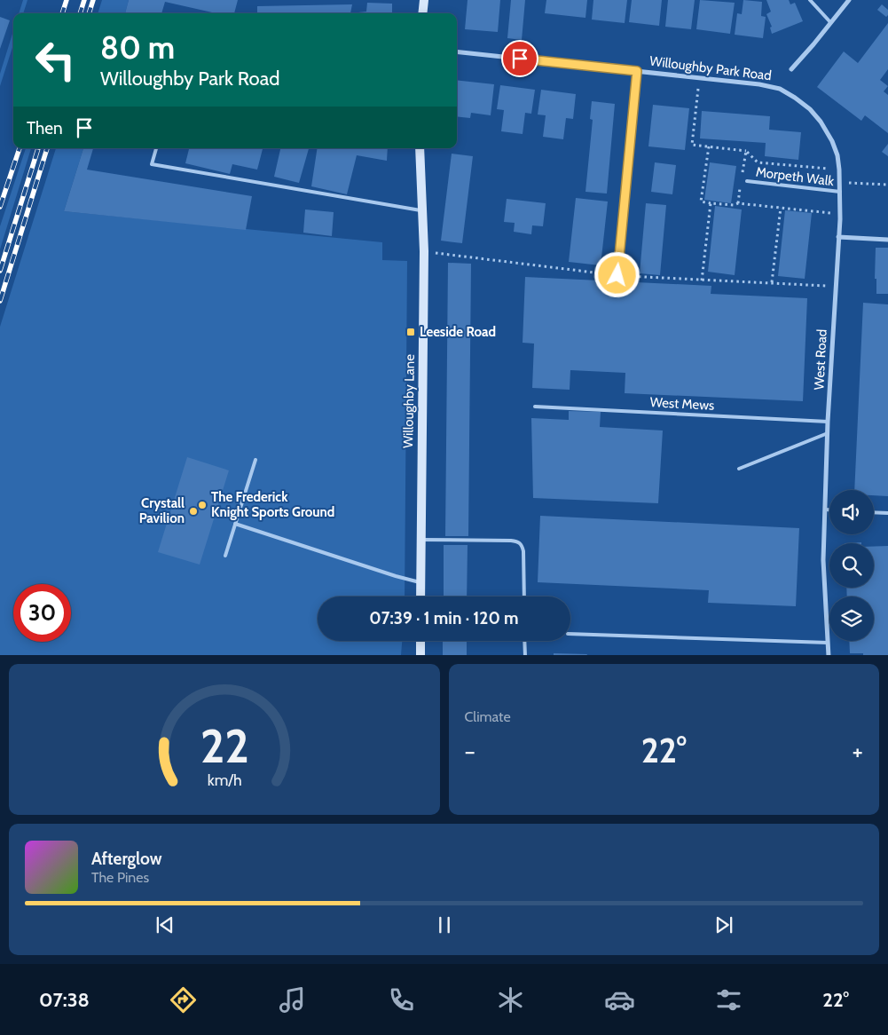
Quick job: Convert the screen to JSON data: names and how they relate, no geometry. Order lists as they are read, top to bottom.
{
  "streets": {
    "street": ["Willoughby Park Road", "West Road", "Willoughby Lane"],
    "lane": ["Morpeth Walk", "West Mews"]
  },
  "crossings": [
    ["Willoughby Park Road", "West Road"],
    ["Morpeth Walk", "West Road"],
    ["West Road", "West Mews"]
  ],
  "places": {
    "transit": ["Leeside Road"],
    "other": ["The Frederick Knight Sports Ground", "Crystall Pavilion"]
  },
  "page": {
    "turn": ["80 m", "Willoughby Park Road"],
    "then": "Then",
    "limit": "30",
    "trip": "07:39 · 1 min · 120 m",
    "tile": "Climate",
    "heat": ["−", "22°", "+"],
    "song": ["Afterglow", "The Pines"],
    "tabs": ["07:38", "22°"],
    "gauge": ["22", "km/h"]
  }
}
